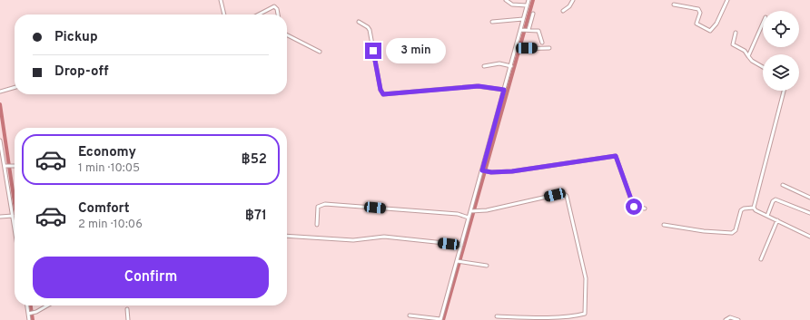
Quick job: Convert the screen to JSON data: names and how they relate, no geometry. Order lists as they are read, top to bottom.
{
  "page": {
    "banner": ["Pickup", "Drop-off"],
    "bubble": "3 min",
    "list": [
      {
        "name": "Economy",
        "note": "1 min · 10:05",
        "value": "฿52"
      },
      {
        "name": "Comfort",
        "note": "2 min · 10:06",
        "value": "฿71"
      }
    ],
    "buttons": "Confirm"
  }
}
